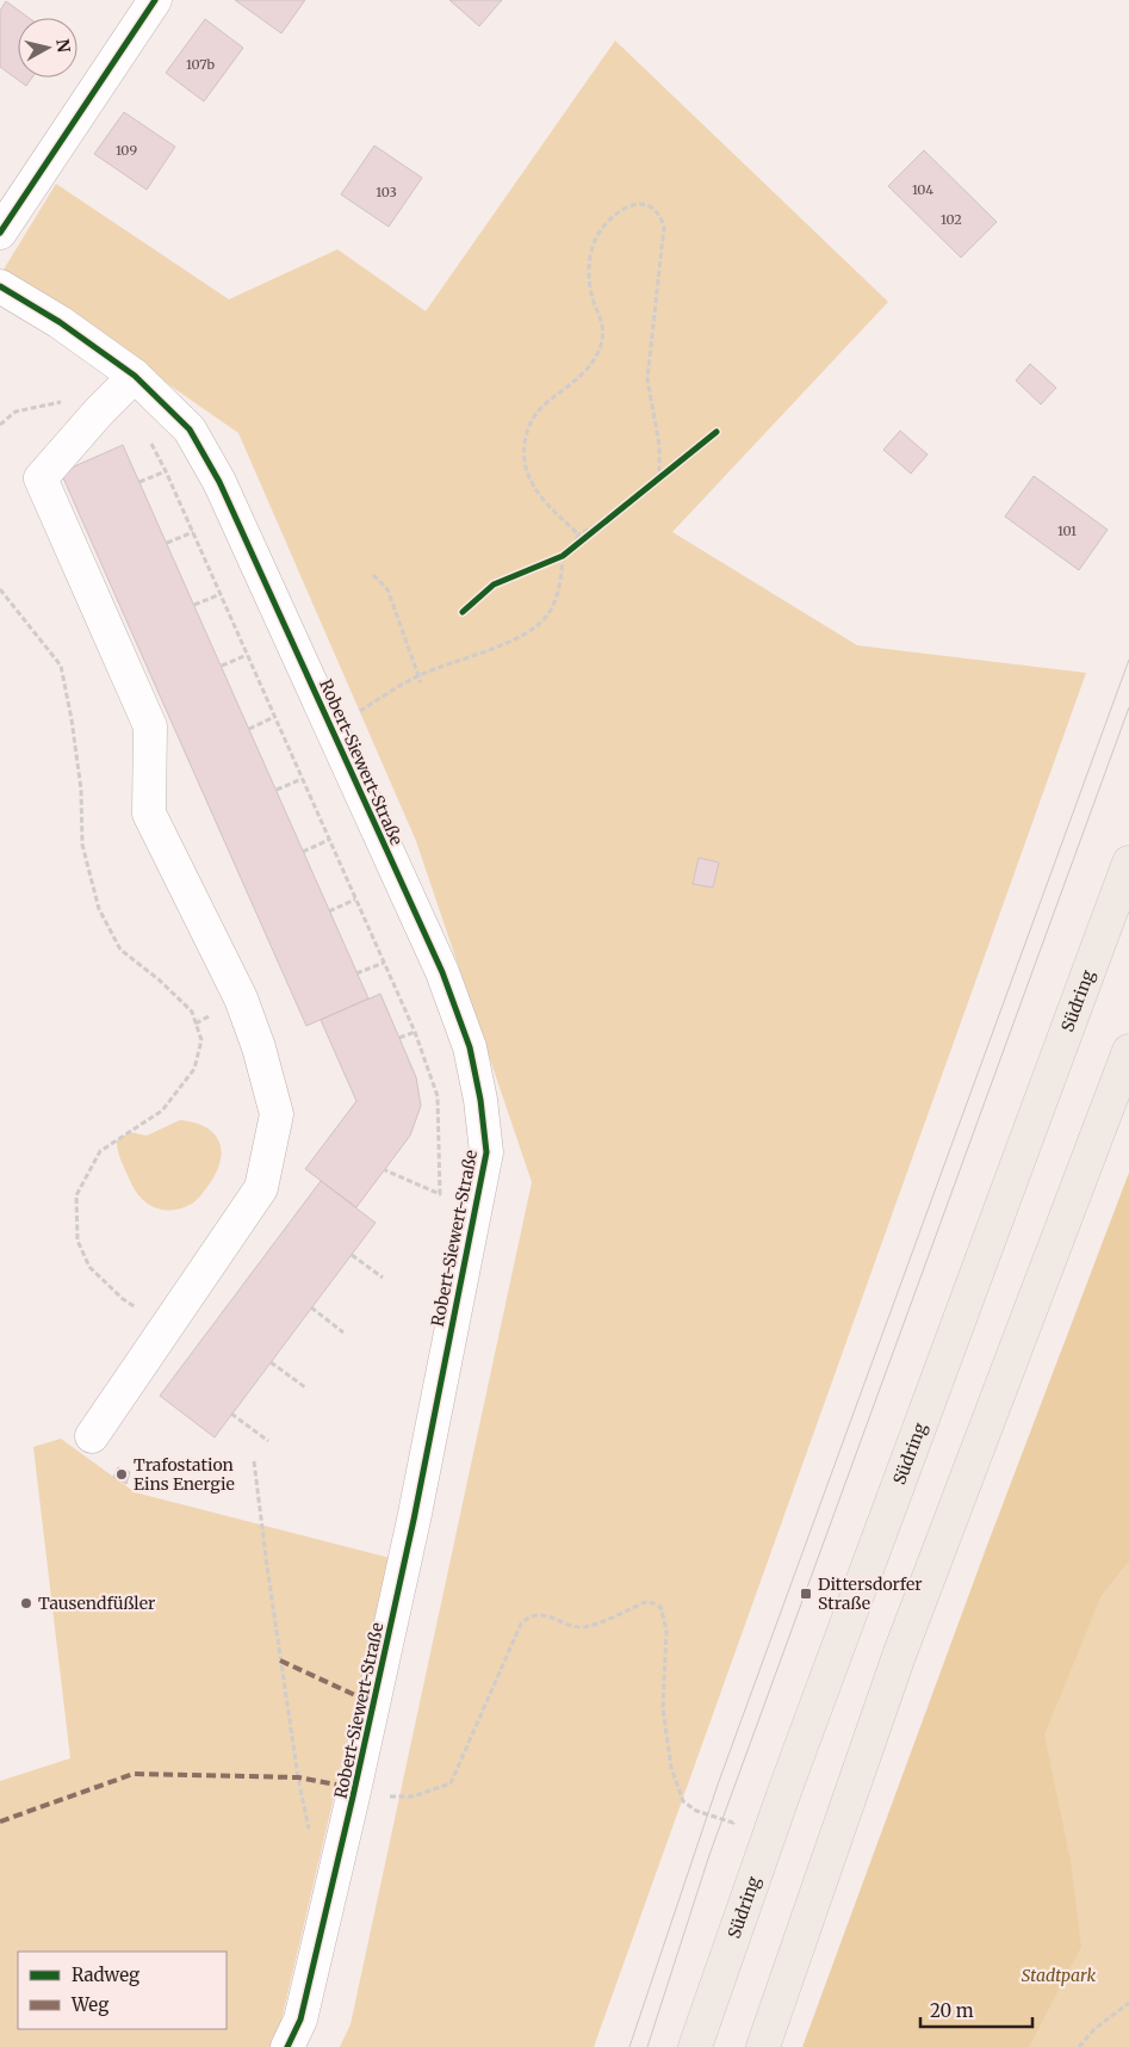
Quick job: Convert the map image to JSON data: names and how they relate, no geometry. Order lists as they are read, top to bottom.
{
  "streets": {
    "main road": ["Südring"],
    "street": ["Robert-Siewert-Straße"]
  },
  "parks": ["Stadtpark"],
  "places": {
    "other": ["Trafostation Eins Energie", "Tausendfüßler"],
    "transit": ["Dittersdorfer Straße"]
  },
  "house_numbers": [
    "107b",
    "109",
    "104",
    "103",
    "102",
    "101"
  ],
  "legend": ["Radweg", "Weg"],
  "scale_bar": "20 m",
  "north": "right"
}
